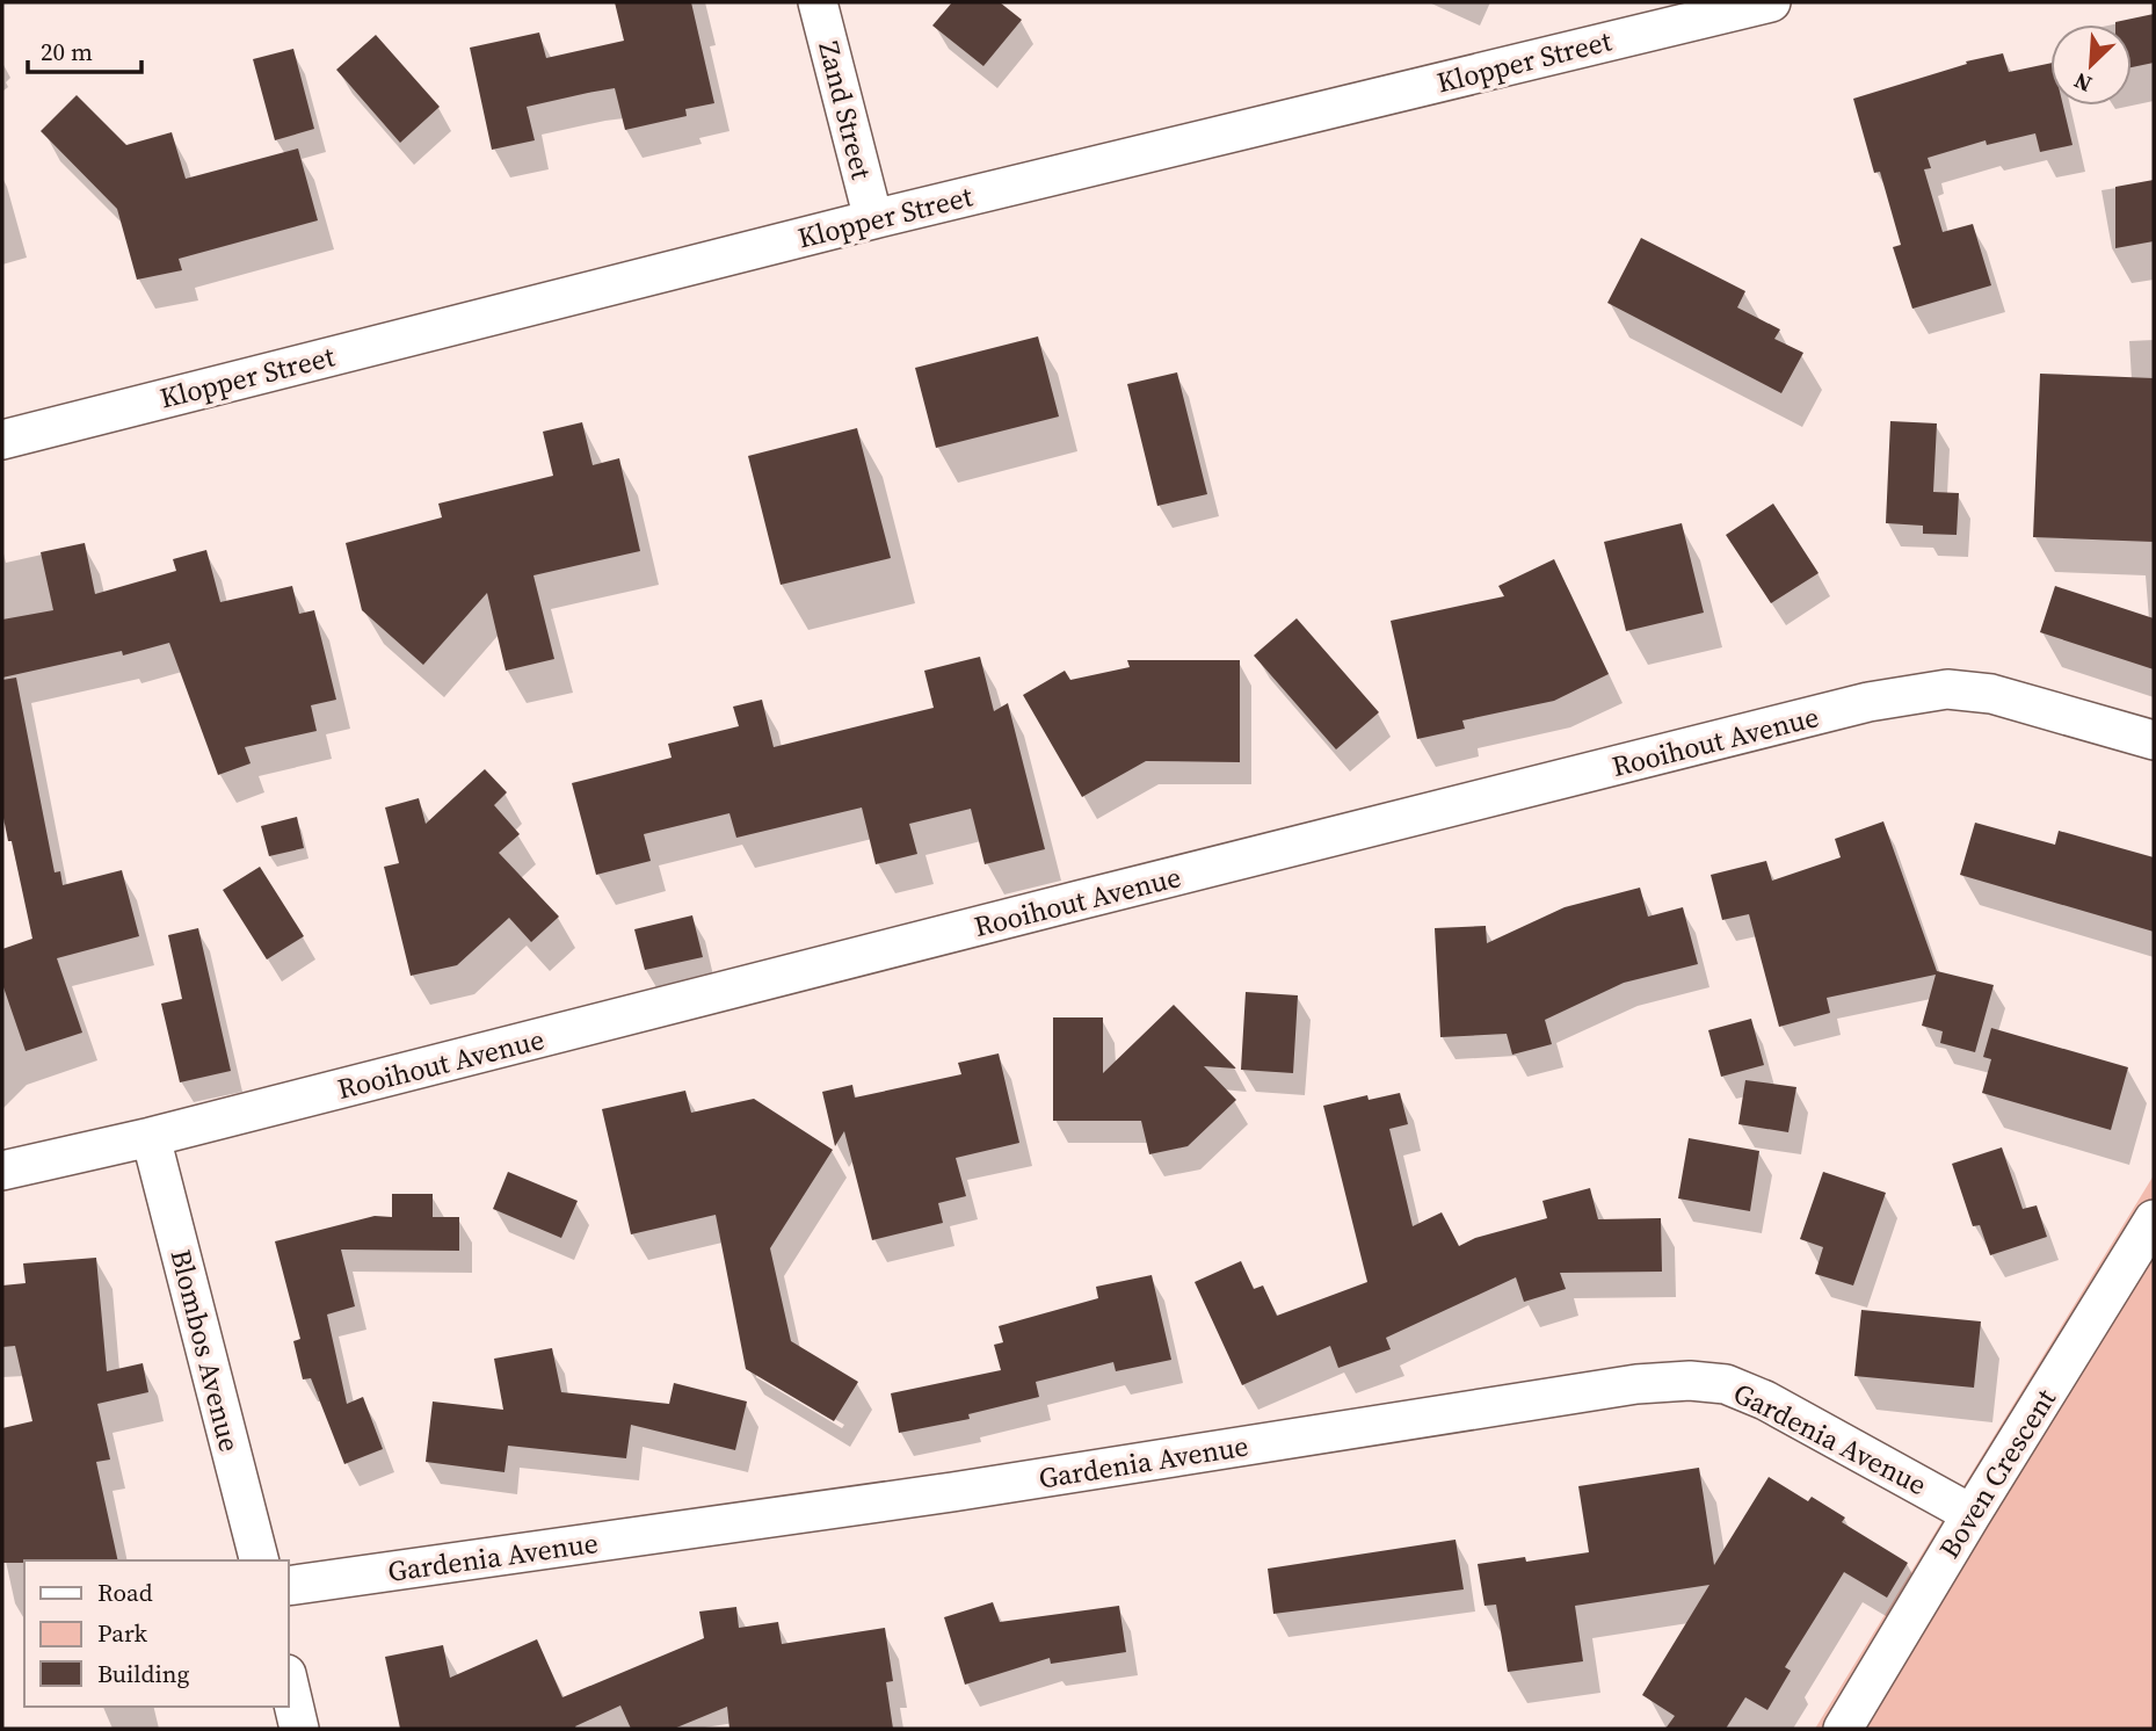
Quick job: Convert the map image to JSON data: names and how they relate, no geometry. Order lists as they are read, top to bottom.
{
  "streets": {
    "street": [
      "Klopper Street",
      "Zand Street",
      "Rooihout Avenue",
      "Blombos Avenue",
      "Gardenia Avenue",
      "Boven Crescent"
    ]
  },
  "crossings": [
    ["Klopper Street", "Zand Street"],
    ["Rooihout Avenue", "Blombos Avenue"],
    ["Gardenia Avenue", "Boven Crescent"]
  ],
  "legend": ["Road", "Park", "Building"],
  "scale_bar": "20 m",
  "north": "bottom left"
}
